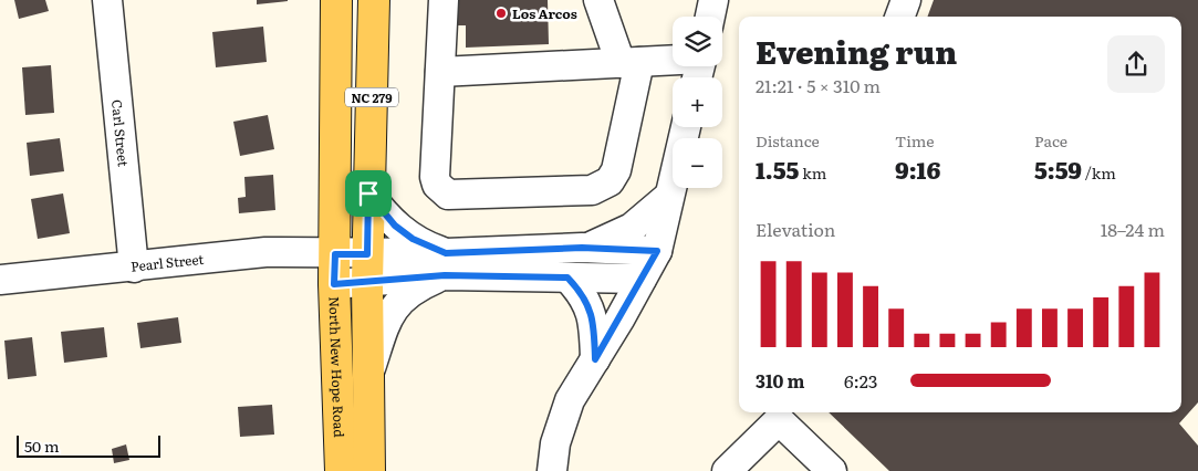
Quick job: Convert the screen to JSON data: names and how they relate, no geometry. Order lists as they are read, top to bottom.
{
  "streets": {
    "main road": ["NC 279", "North New Hope Road"],
    "street": ["Carl Street", "Pearl Street"]
  },
  "crossings": [
    ["NC 279", "Pearl Street"],
    ["Carl Street", "Pearl Street"],
    ["Pearl Street", "North New Hope Road"]
  ],
  "places": ["Los Arcos"],
  "scale_bar": "50 m",
  "page": {
    "map_buttons": ["+", "−"],
    "heading": ["Evening run", "21:21 · 5 × 310 m"],
    "stats": [
      ["Distance", "1.55 km"],
      ["Time", "9:16"],
      ["Pace", "5:59 /km"]
    ],
    "chart": ["Elevation", "18–24 m"],
    "list": [
      {
        "name": "310 m",
        "note": "6:23"
      }
    ],
    "scale": "50 m"
  }
}
